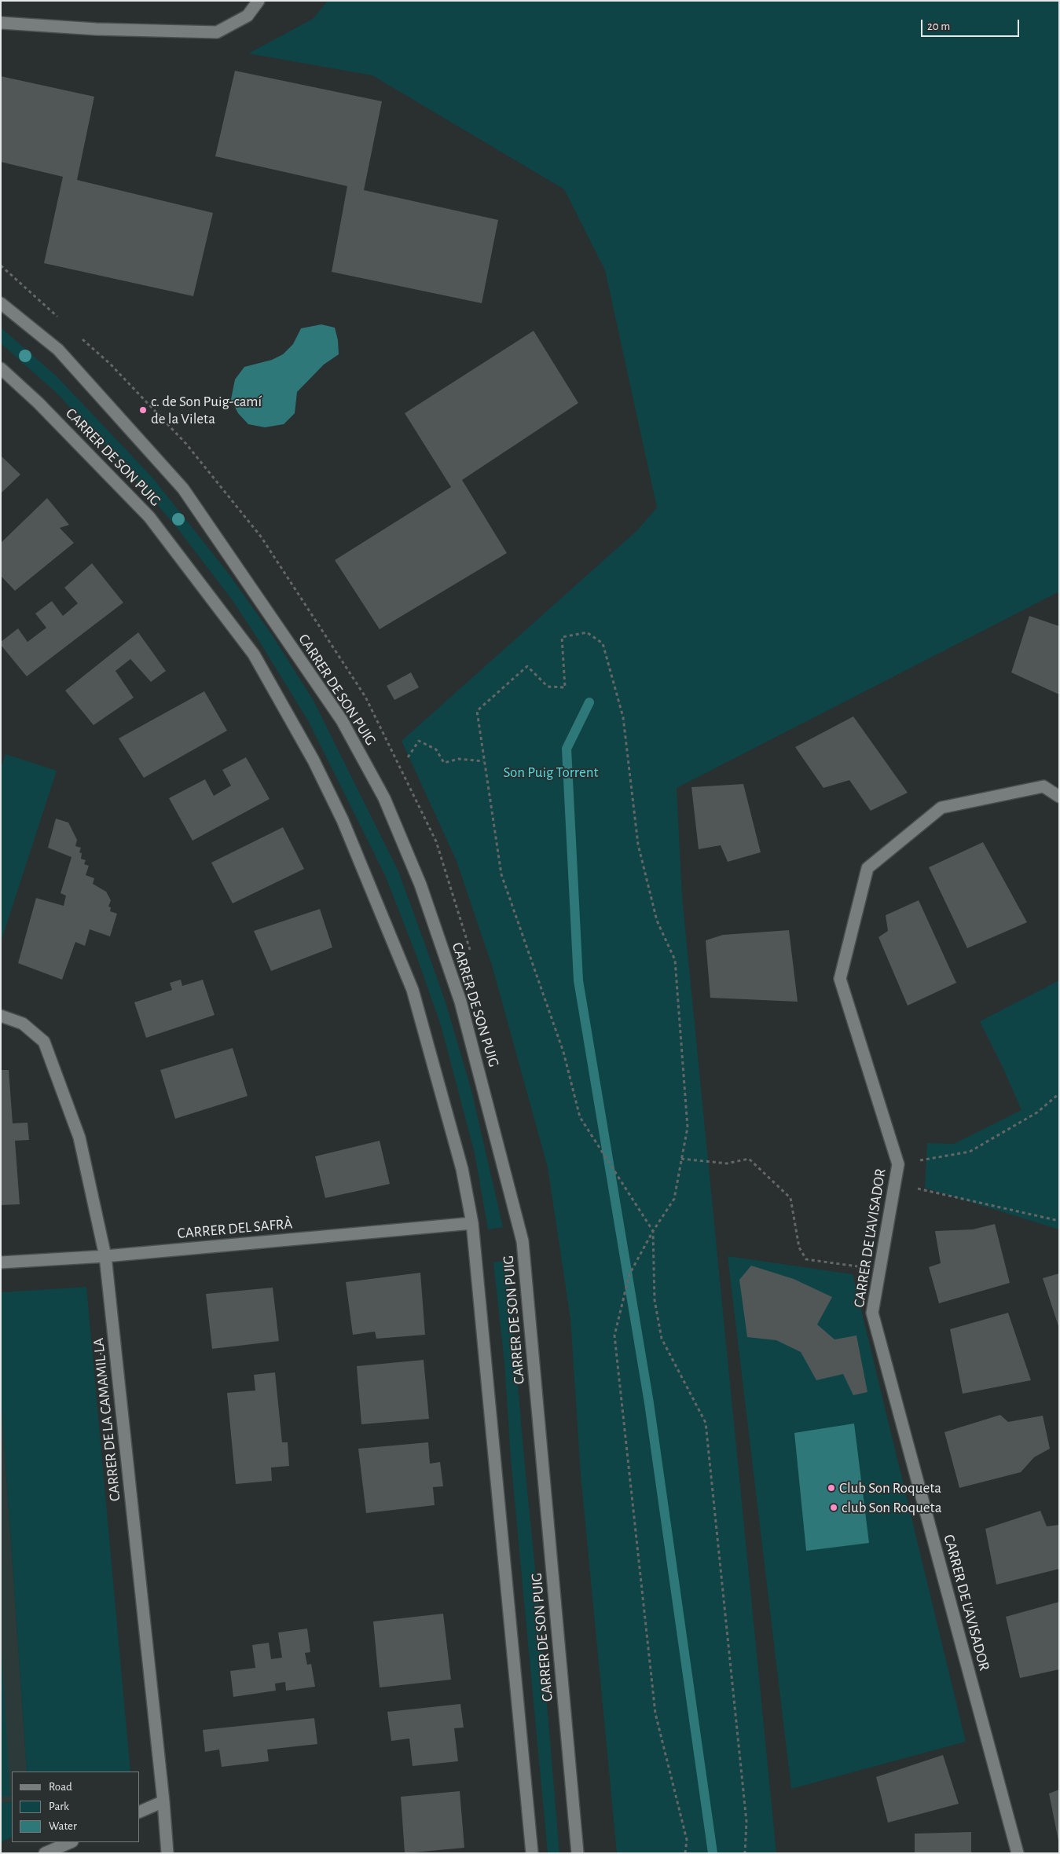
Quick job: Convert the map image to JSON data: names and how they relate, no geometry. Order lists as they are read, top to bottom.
{
  "streets": {
    "street": [
      "CARRER DE SON PUIG",
      "CARRER DEL SAFRÀ",
      "CARRER DE L'AVISADOR",
      "CARRER DE LA CAMAMIL·LA"
    ]
  },
  "crossings": [
    ["CARRER DE SON PUIG", "CARRER DEL SAFRÀ"],
    ["CARRER DEL SAFRÀ", "CARRER DE LA CAMAMIL·LA"]
  ],
  "parks": ["Son Puig Torrent"],
  "places": ["c. de Son Puig-camí de la Vileta", "Club Son Roqueta", "club Son Roqueta"],
  "legend": ["Road", "Park", "Water"],
  "scale_bar": "20 m"
}
